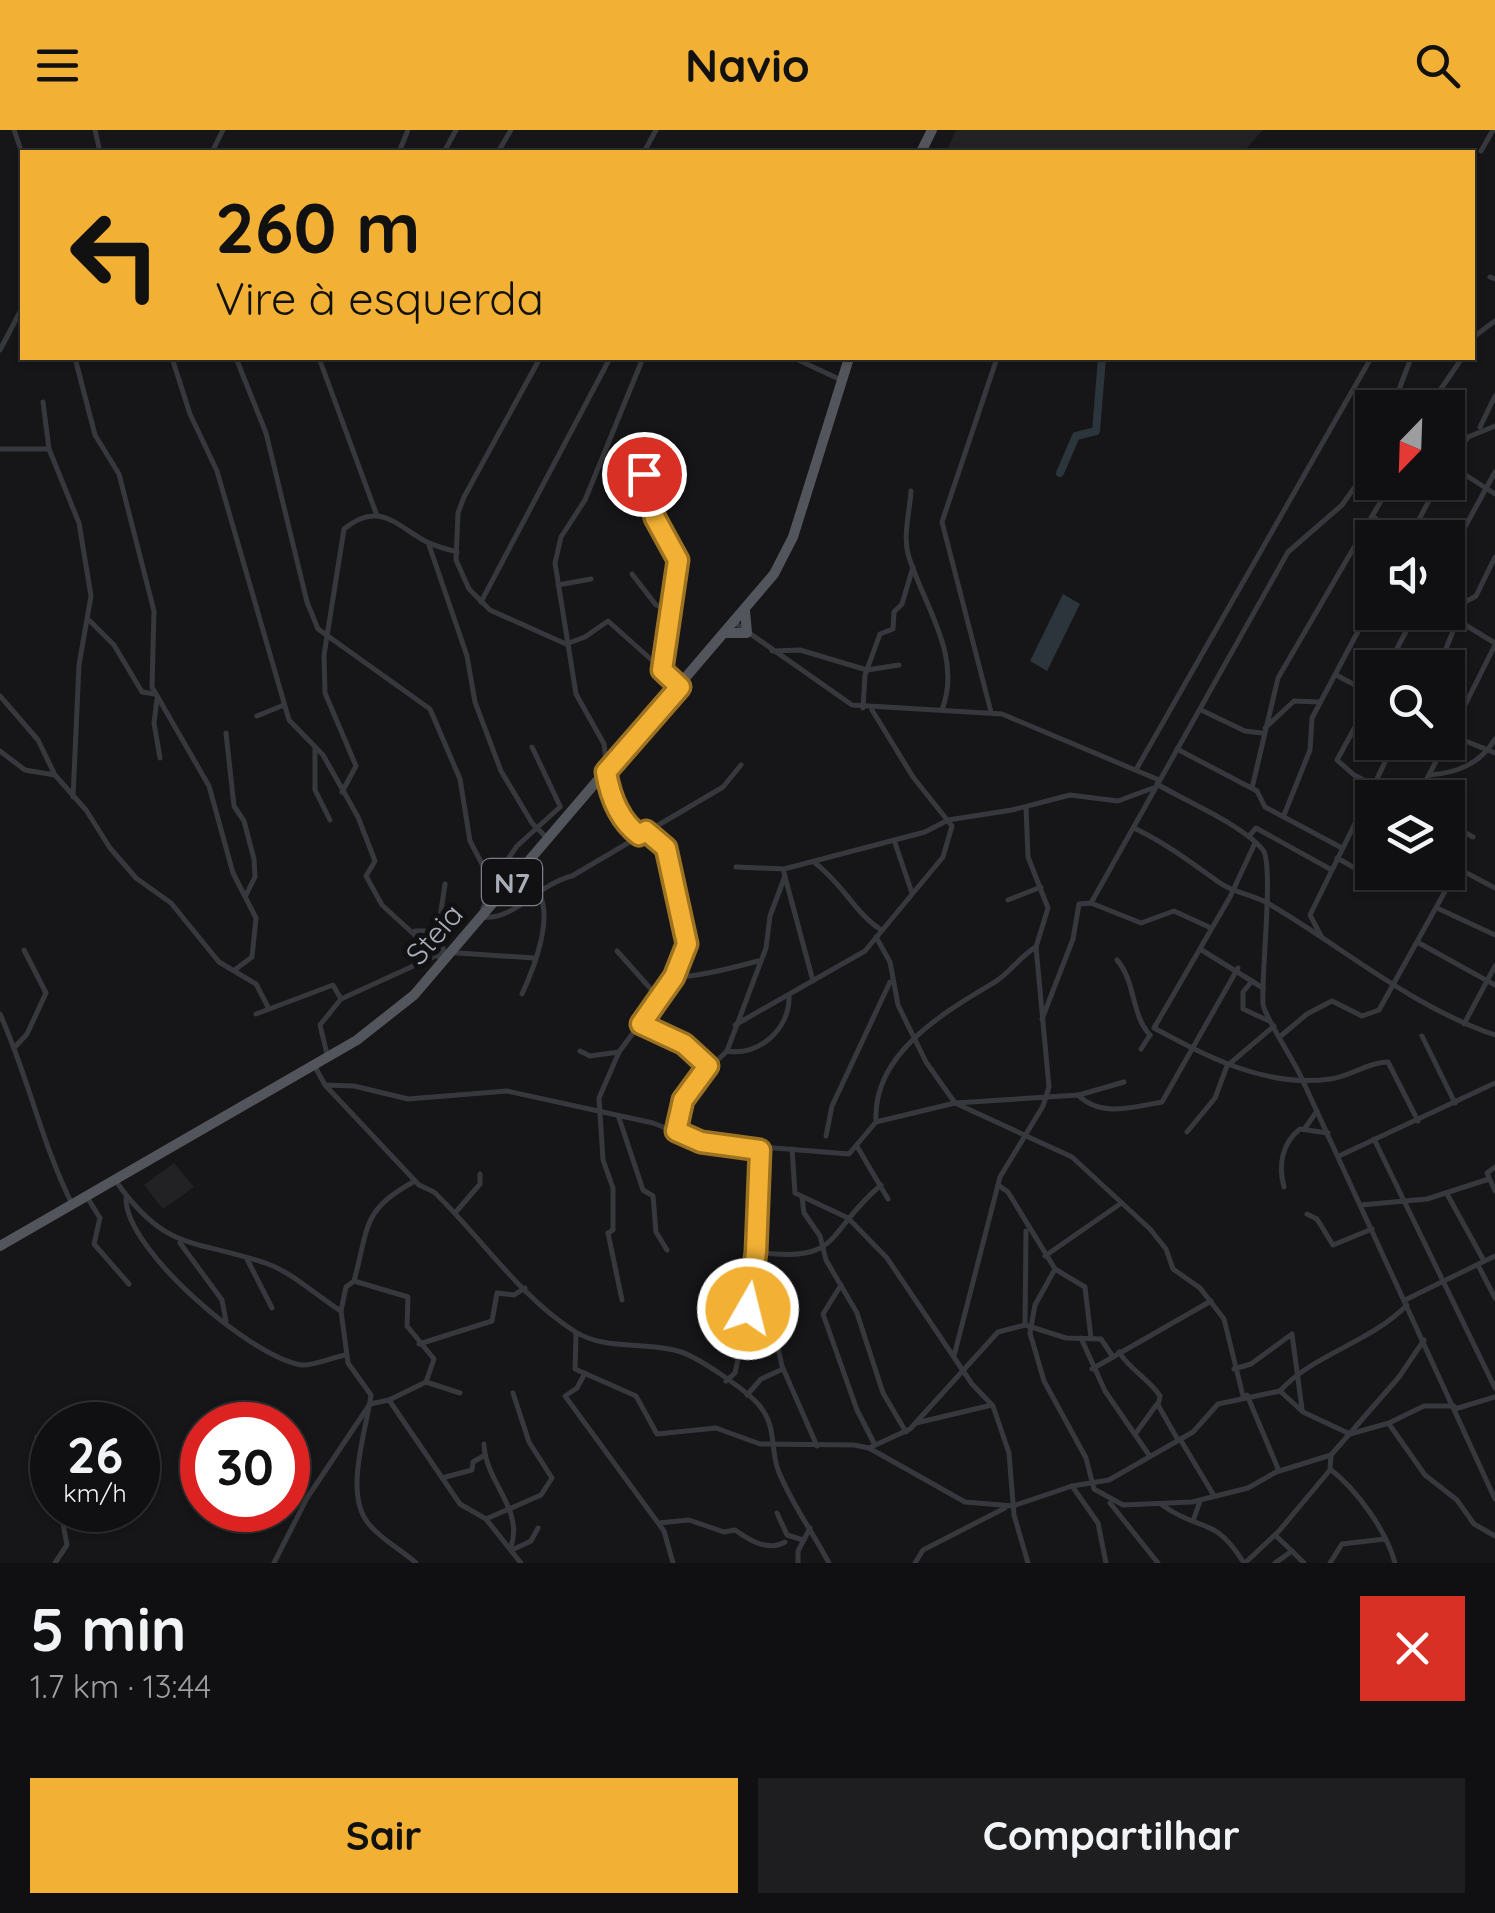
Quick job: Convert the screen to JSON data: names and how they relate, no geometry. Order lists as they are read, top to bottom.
{
  "streets": {
    "main road": ["N7", "Steia"]
  },
  "north": "bottom left",
  "page": {
    "header": "Navio",
    "turn": ["260 m", "Vire à esquerda"],
    "speed": "26 km/h",
    "limit": "30",
    "heading": ["5 min", "1.7 km · 13:44"],
    "buttons": ["Sair", "Compartilhar"]
  }
}
